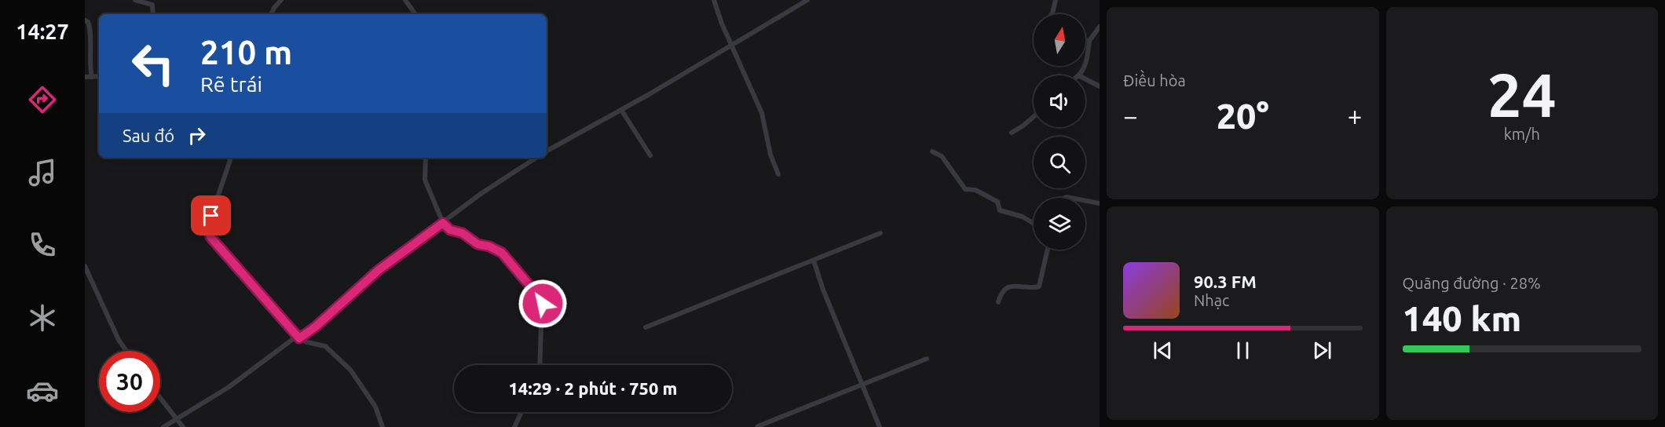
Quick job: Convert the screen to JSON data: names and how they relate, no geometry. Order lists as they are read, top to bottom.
{
  "north": "top",
  "page": {
    "tabs": "14:27",
    "tile": [
      "Điều hòa",
      ["24", "km/h"],
      ["Quãng đường · 28%", "140 km"]
    ],
    "turn": ["210 m", "Rẽ trái"],
    "heat": ["−", "20°", "+"],
    "then": "Sau đó",
    "song": ["90.3 FM", "Nhạc"],
    "limit": "30",
    "trip": "14:29 · 2 phút · 750 m"
  }
}
